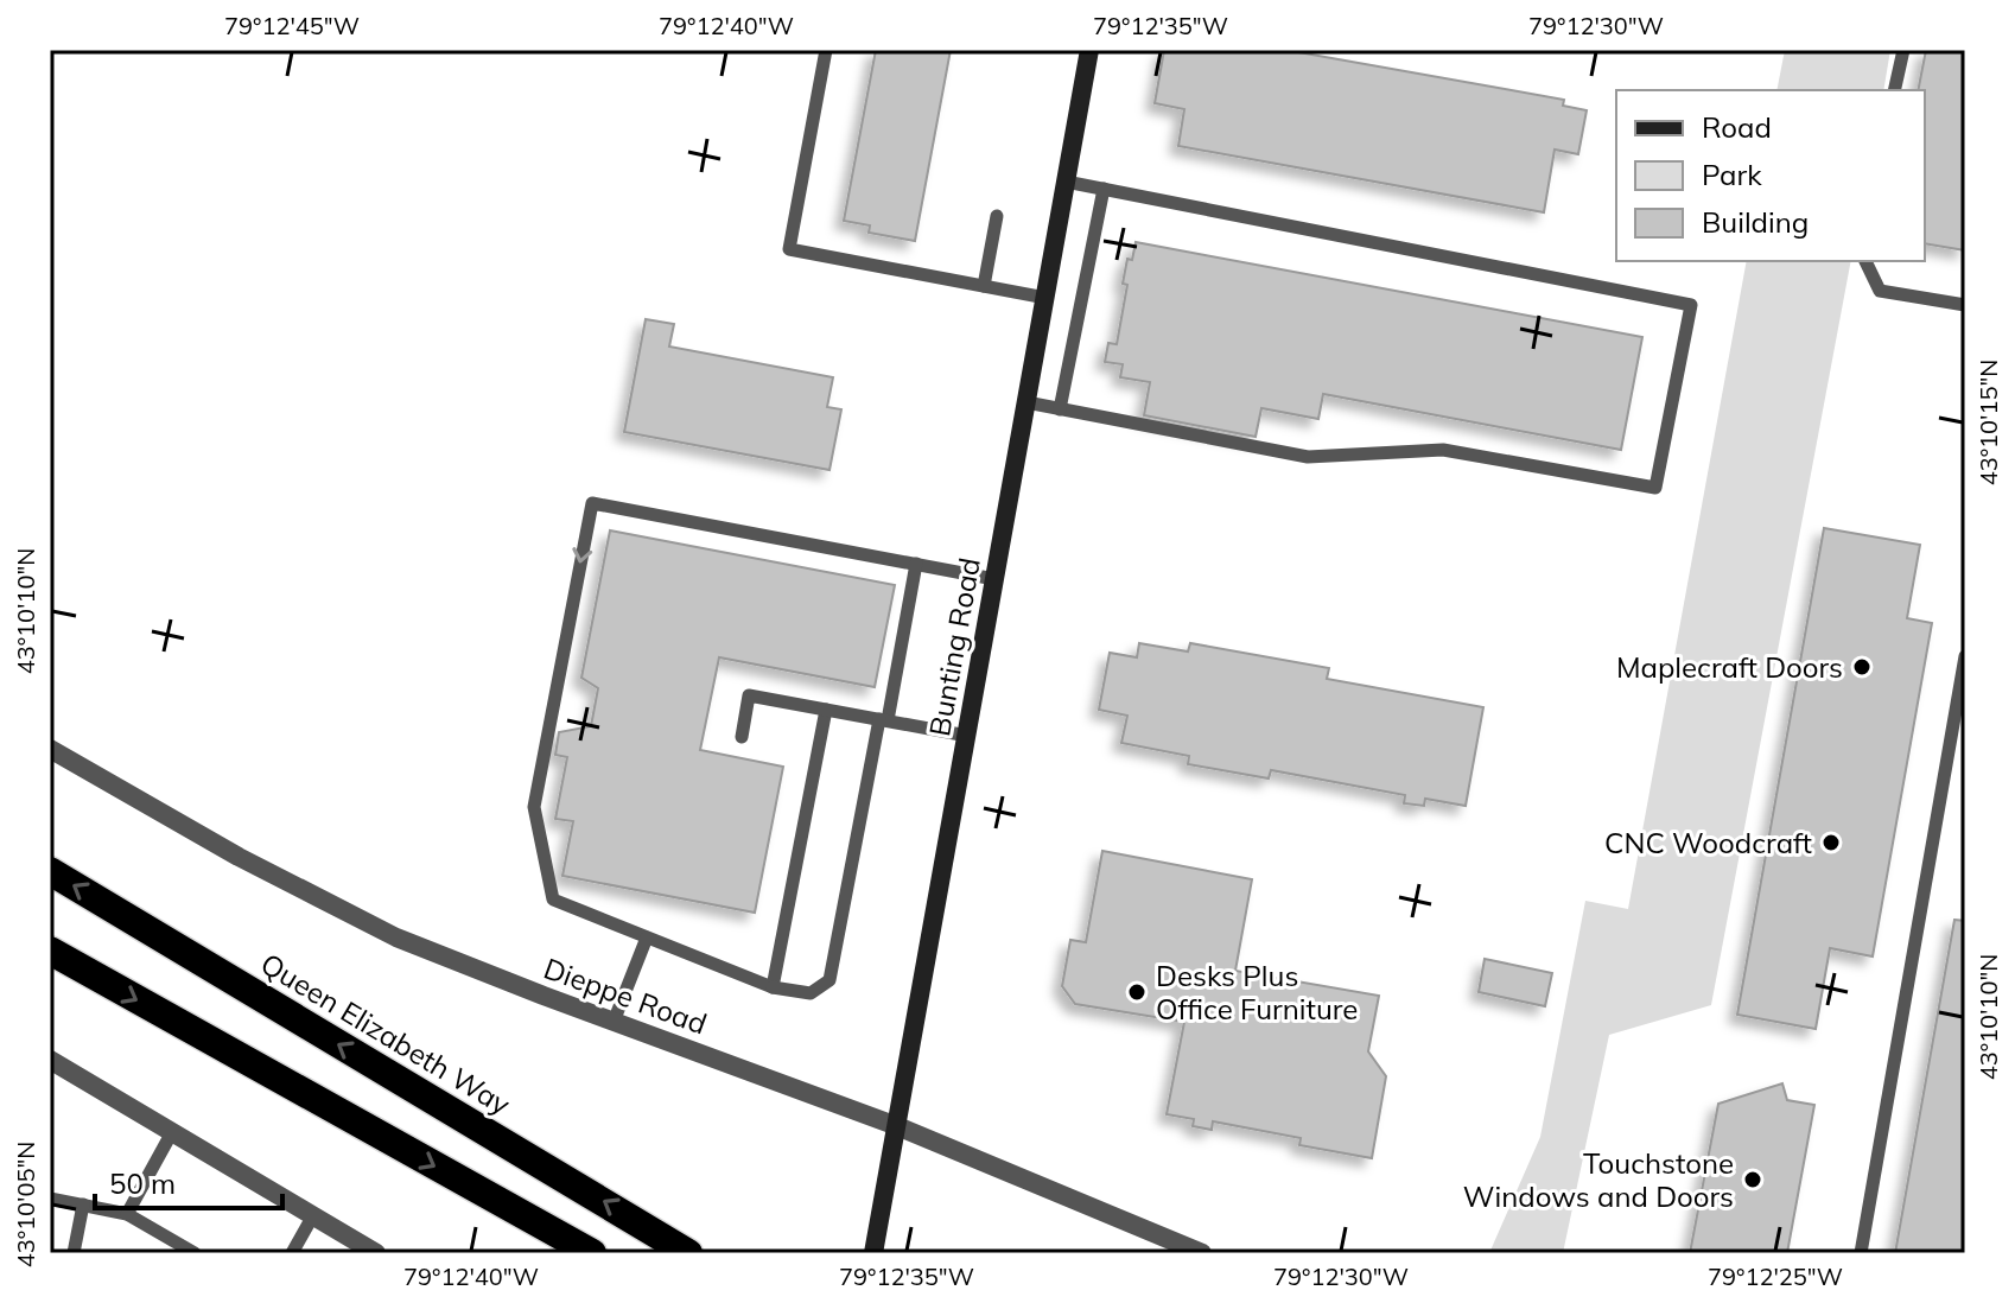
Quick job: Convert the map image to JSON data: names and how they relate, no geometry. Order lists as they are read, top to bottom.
{
  "streets": {
    "highway": ["Queen Elizabeth Way"],
    "main road": ["Bunting Road"],
    "street": ["Dieppe Road"]
  },
  "crossings": [
    ["Bunting Road", "Dieppe Road"]
  ],
  "places": [
    "Maplecraft Doors",
    "CNC Woodcraft",
    "Desks Plus Office Furniture",
    "Touchstone Windows and Doors"
  ],
  "legend": ["Road", "Park", "Building"],
  "scale_bar": "50 m",
  "coordinates": [
    "79°12'45\"W",
    "79°12'40\"W",
    "79°12'35\"W",
    "79°12'30\"W",
    "43°10'15\"N",
    "43°10'10\"N",
    "43°10'05\"N",
    "79°12'25\"W"
  ]
}
